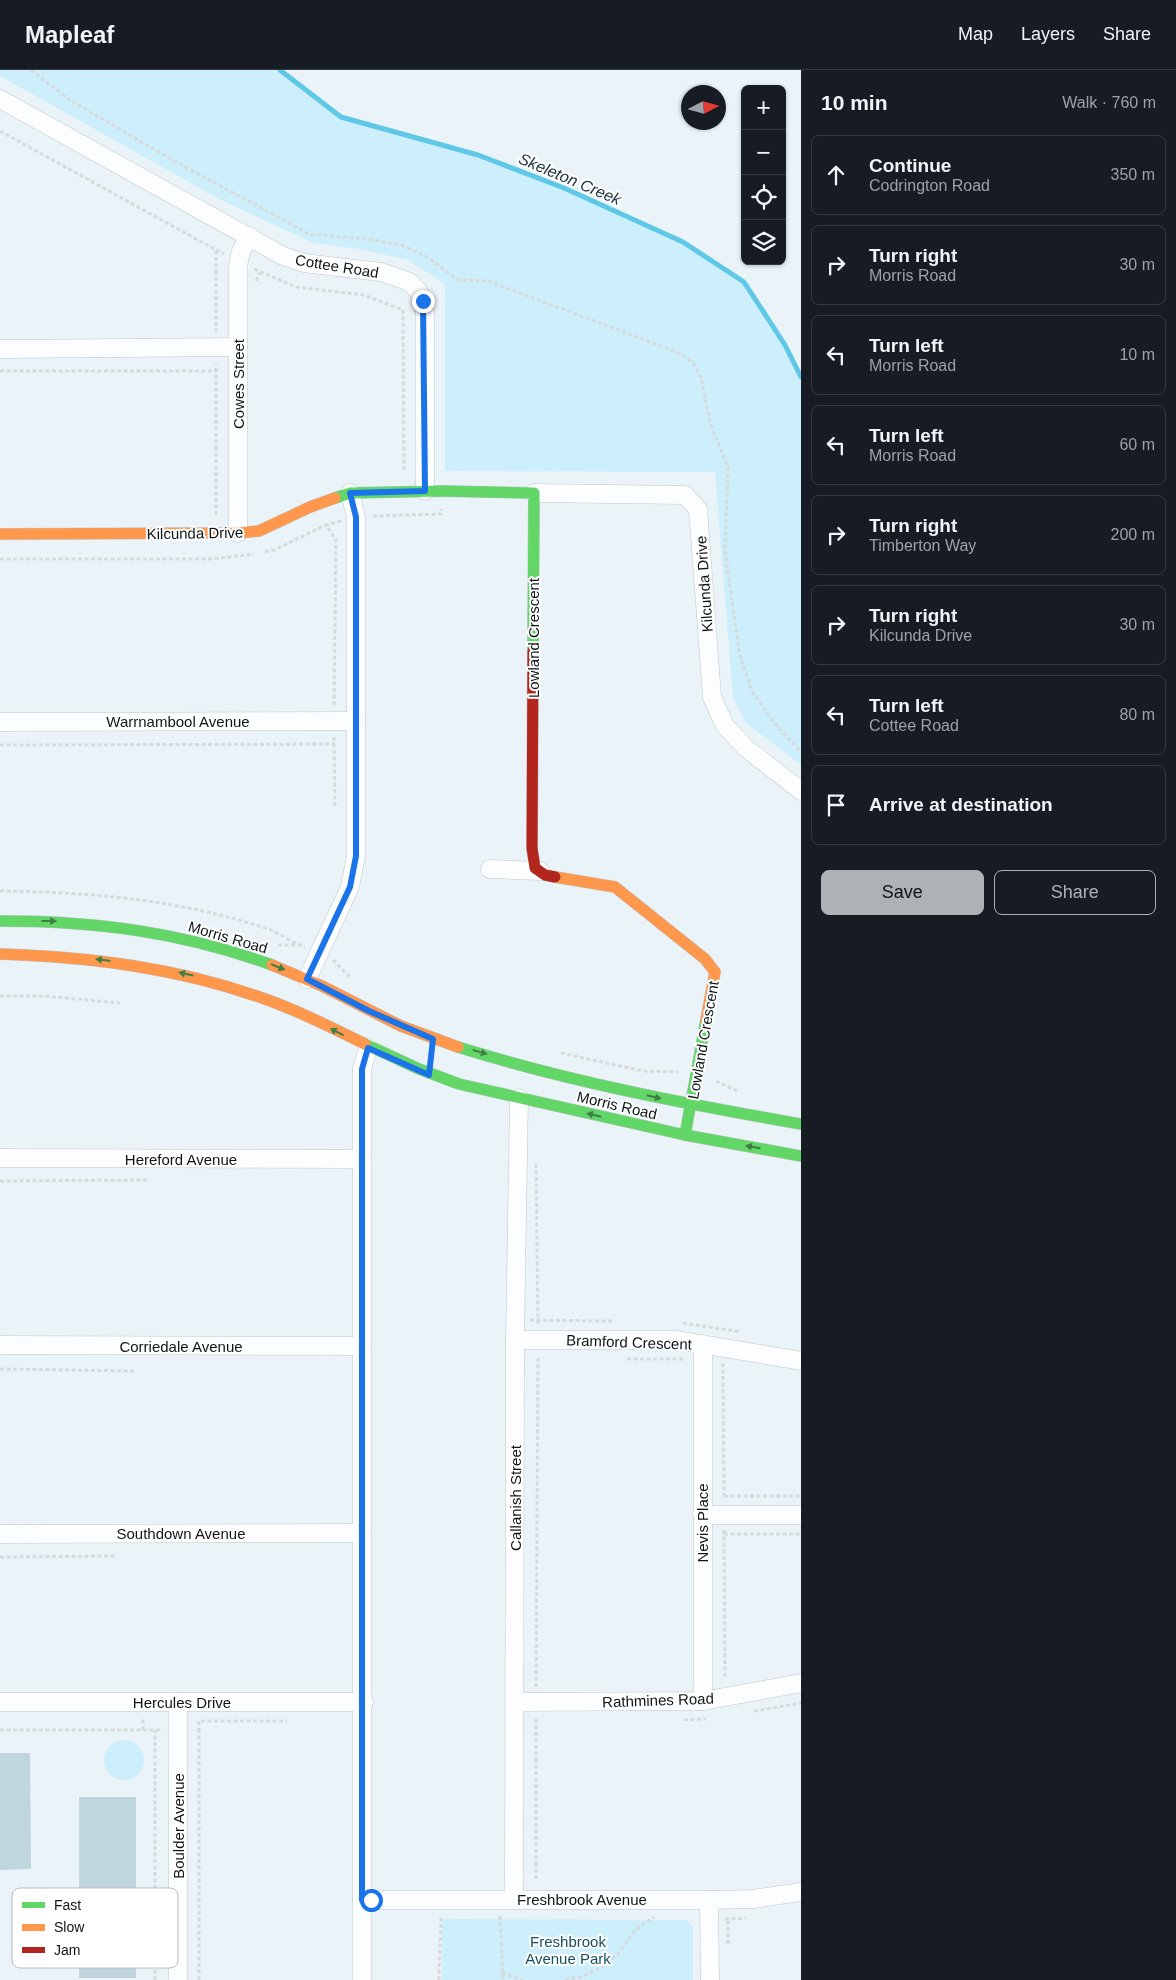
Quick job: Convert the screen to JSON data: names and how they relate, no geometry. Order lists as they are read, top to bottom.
{
  "streets": {
    "street": [
      "Cottee Road",
      "Cowes Street",
      "Kilcunda Drive",
      "Lowland Crescent",
      "Warrnambool Avenue",
      "Morris Road",
      "Hereford Avenue",
      "Bramford Crescent",
      "Corriedale Avenue",
      "Callanish Street",
      "Nevis Place",
      "Southdown Avenue",
      "Rathmines Road",
      "Hercules Drive",
      "Boulder Avenue",
      "Freshbrook Avenue"
    ]
  },
  "crossings": [
    ["Cottee Road", "Cowes Street"],
    ["Cottee Road", "Kilcunda Drive"],
    ["Cowes Street", "Kilcunda Drive"],
    ["Kilcunda Drive", "Lowland Crescent"],
    ["Lowland Crescent", "Morris Road"],
    ["Morris Road", "Callanish Street"],
    ["Bramford Crescent", "Callanish Street"],
    ["Bramford Crescent", "Nevis Place"],
    ["Callanish Street", "Rathmines Road"],
    ["Callanish Street", "Freshbrook Avenue"],
    ["Nevis Place", "Rathmines Road"],
    ["Hercules Drive", "Boulder Avenue"]
  ],
  "water": ["Skeleton Creek"],
  "parks": ["Freshbrook Avenue Park"],
  "legend": ["Fast", "Slow", "Jam"],
  "north": "right",
  "page": {
    "header": "Mapleaf",
    "nav": ["Map", "Layers", "Share"],
    "heading": ["10 min", "Walk · 760 m"],
    "map_buttons": ["+", "−"],
    "list": [
      ["Continue", "Codrington Road", "350 m"],
      ["Turn right", "Morris Road", "30 m"],
      ["Turn left", "Morris Road", "10 m"],
      ["Turn left", "Morris Road", "60 m"],
      ["Turn right", "Timberton Way", "200 m"],
      ["Turn right", "Kilcunda Drive", "30 m"],
      ["Turn left", "Cottee Road", "80 m"],
      "Arrive at destination"
    ],
    "buttons": ["Save", "Share"]
  }
}
